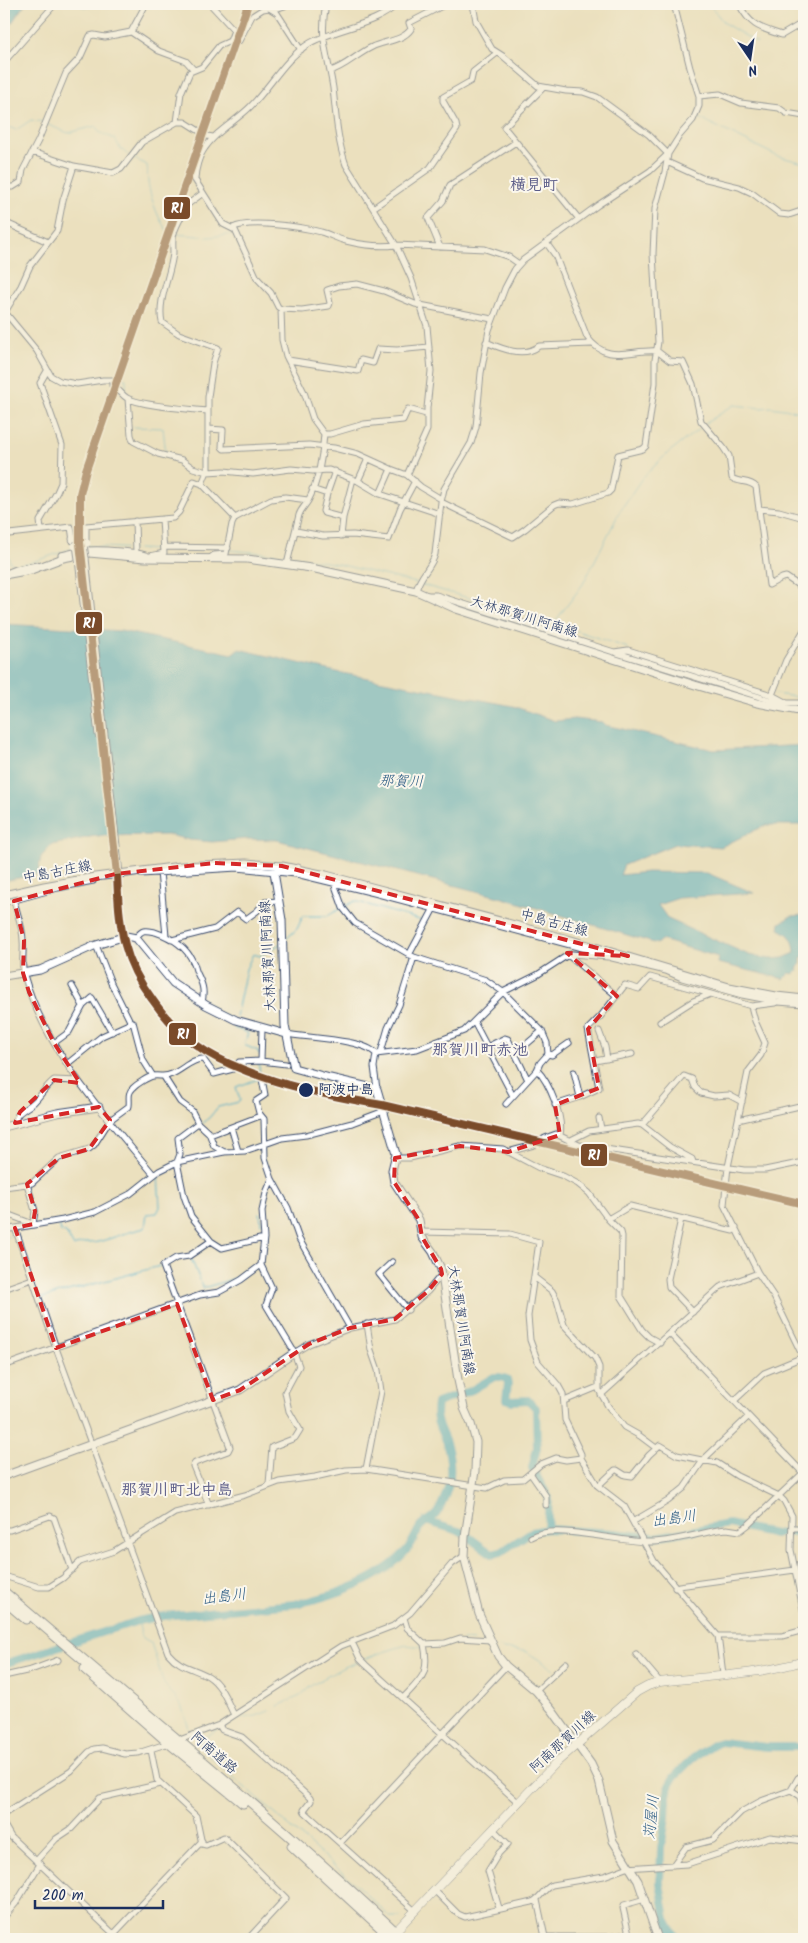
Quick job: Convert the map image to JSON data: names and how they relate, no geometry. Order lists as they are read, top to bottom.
{
  "streets": {
    "highway": ["阿南道路"],
    "main road": ["大林那賀川阿南線", "中島古庄線", "阿南那賀川線"]
  },
  "crossings": [
    ["大林那賀川阿南線", "阿南那賀川線"],
    ["阿南那賀川線", "阿南道路"]
  ],
  "districts": ["横見町", "那賀川町赤池", "那賀川町北中島"],
  "water": ["那賀川", "出島川", "苅屋川"],
  "places": ["阿波中島"],
  "lines": ["transit line R1"],
  "scale_bar": "200 m",
  "north": "bottom"
}
